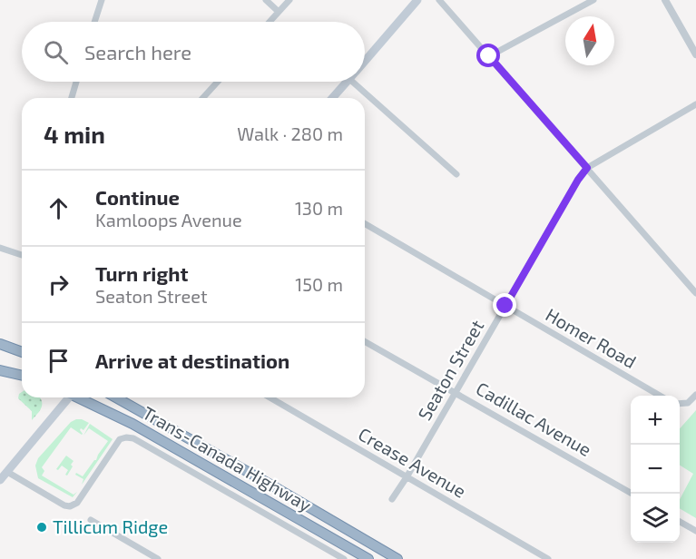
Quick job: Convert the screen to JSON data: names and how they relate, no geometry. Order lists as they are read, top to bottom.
{
  "streets": {
    "highway": ["Trans-Canada Highway"],
    "street": [
      "Homer Road",
      "Seaton Street",
      "Cadillac Avenue",
      "Crease Avenue"
    ]
  },
  "crossings": [
    ["Homer Road", "Seaton Street"],
    ["Seaton Street", "Cadillac Avenue"],
    ["Seaton Street", "Crease Avenue"]
  ],
  "places": ["Tillicum Ridge"],
  "north": "top",
  "page": {
    "search": "Search here",
    "heading": ["4 min", "Walk · 280 m"],
    "list": [
      ["Continue", "Kamloops Avenue", "130 m"],
      ["Turn right", "Seaton Street", "150 m"],
      "Arrive at destination"
    ],
    "map_buttons": ["+", "−"]
  }
}
